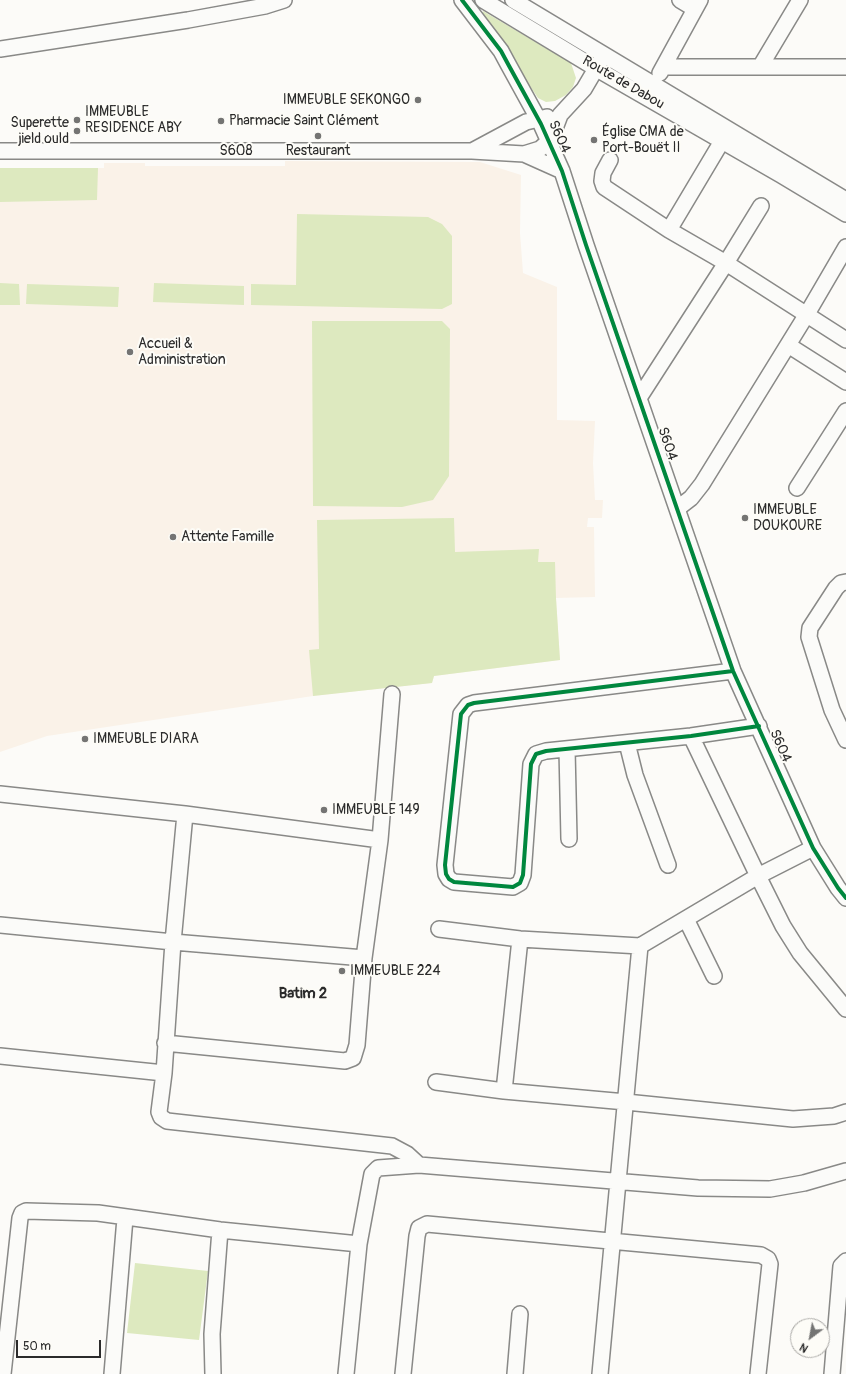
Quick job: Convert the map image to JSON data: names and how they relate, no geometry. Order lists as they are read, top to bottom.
{
  "streets": {
    "street": ["Route de Dabou", "S604", "S608"]
  },
  "crossings": [
    ["S604", "S608"]
  ],
  "districts": ["Batim 2"],
  "places": [
    "IMMEUBLE SEKONGO",
    "IMMEUBLE RESIDENCE ABY",
    "Pharmacie Saint Clément",
    "Superette jield ould",
    "Restaurant",
    "Église CMA de Port-Bouët II",
    "Accueil & Administration",
    "IMMEUBLE DOUKOURE",
    "Attente Famille",
    "IMMEUBLE DIARA",
    "IMMEUBLE 149",
    "IMMEUBLE 224"
  ],
  "scale_bar": "50 m",
  "north": "bottom left"
}
